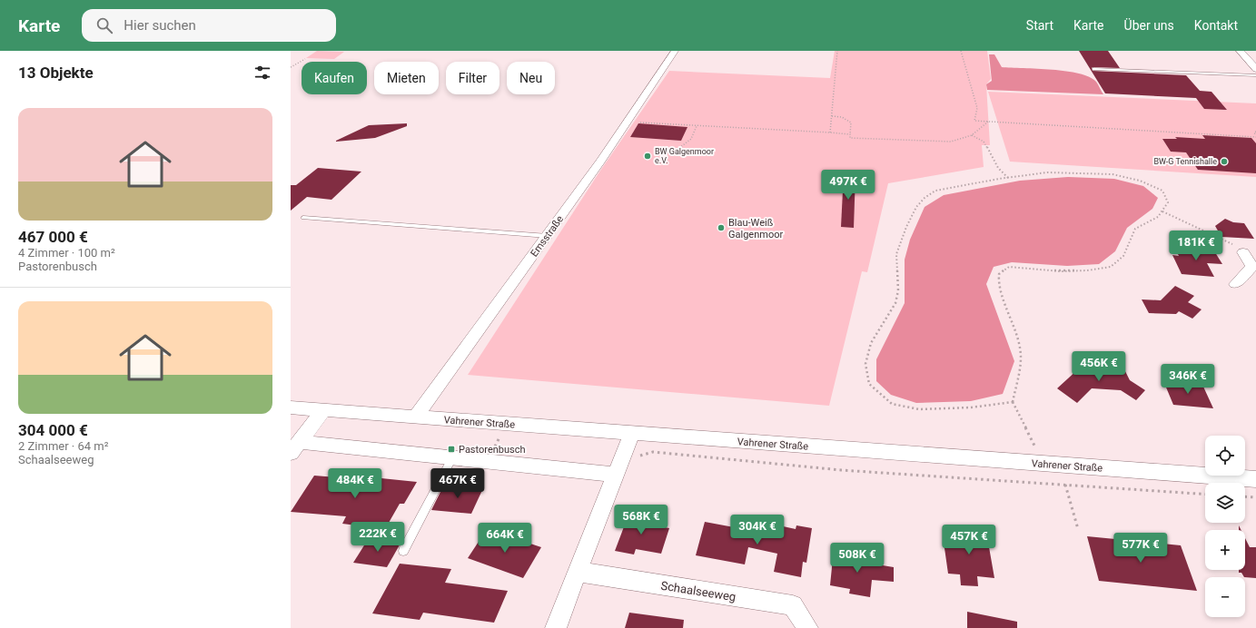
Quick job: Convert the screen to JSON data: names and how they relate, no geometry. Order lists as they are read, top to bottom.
{
  "streets": {
    "street": ["Emsstraße", "Vahrener Straße", "Schaalseeweg"]
  },
  "crossings": [
    ["Emsstraße", "Vahrener Straße"]
  ],
  "places": {
    "other": ["BW Galgenmoor e.V.", "BW-G Tennishalle", "Blau-Weiß Galgenmoor"],
    "transit": ["Pastorenbusch"]
  },
  "page": {
    "header": "Karte",
    "search": "Hier suchen",
    "nav": [
      "Start",
      "Karte",
      "Über uns",
      "Kontakt"
    ],
    "heading": "13 Objekte",
    "chip": [
      "Kaufen",
      "Mieten",
      "Filter",
      "Neu"
    ],
    "list": [
      {
        "name": "467 000 €",
        "note": "4 Zimmer · 100 m² · Pastorenbusch"
      },
      {
        "name": "304 000 €",
        "note": "2 Zimmer · 64 m² · Schaalseeweg"
      }
    ],
    "price": [
      "497K €",
      "181K €",
      "456K €",
      "346K €",
      "484K €",
      "467K €",
      "568K €",
      "304K €",
      "222K €",
      "664K €",
      "457K €",
      "577K €",
      "508K €"
    ],
    "map_buttons": ["+", "−"]
  }
}
